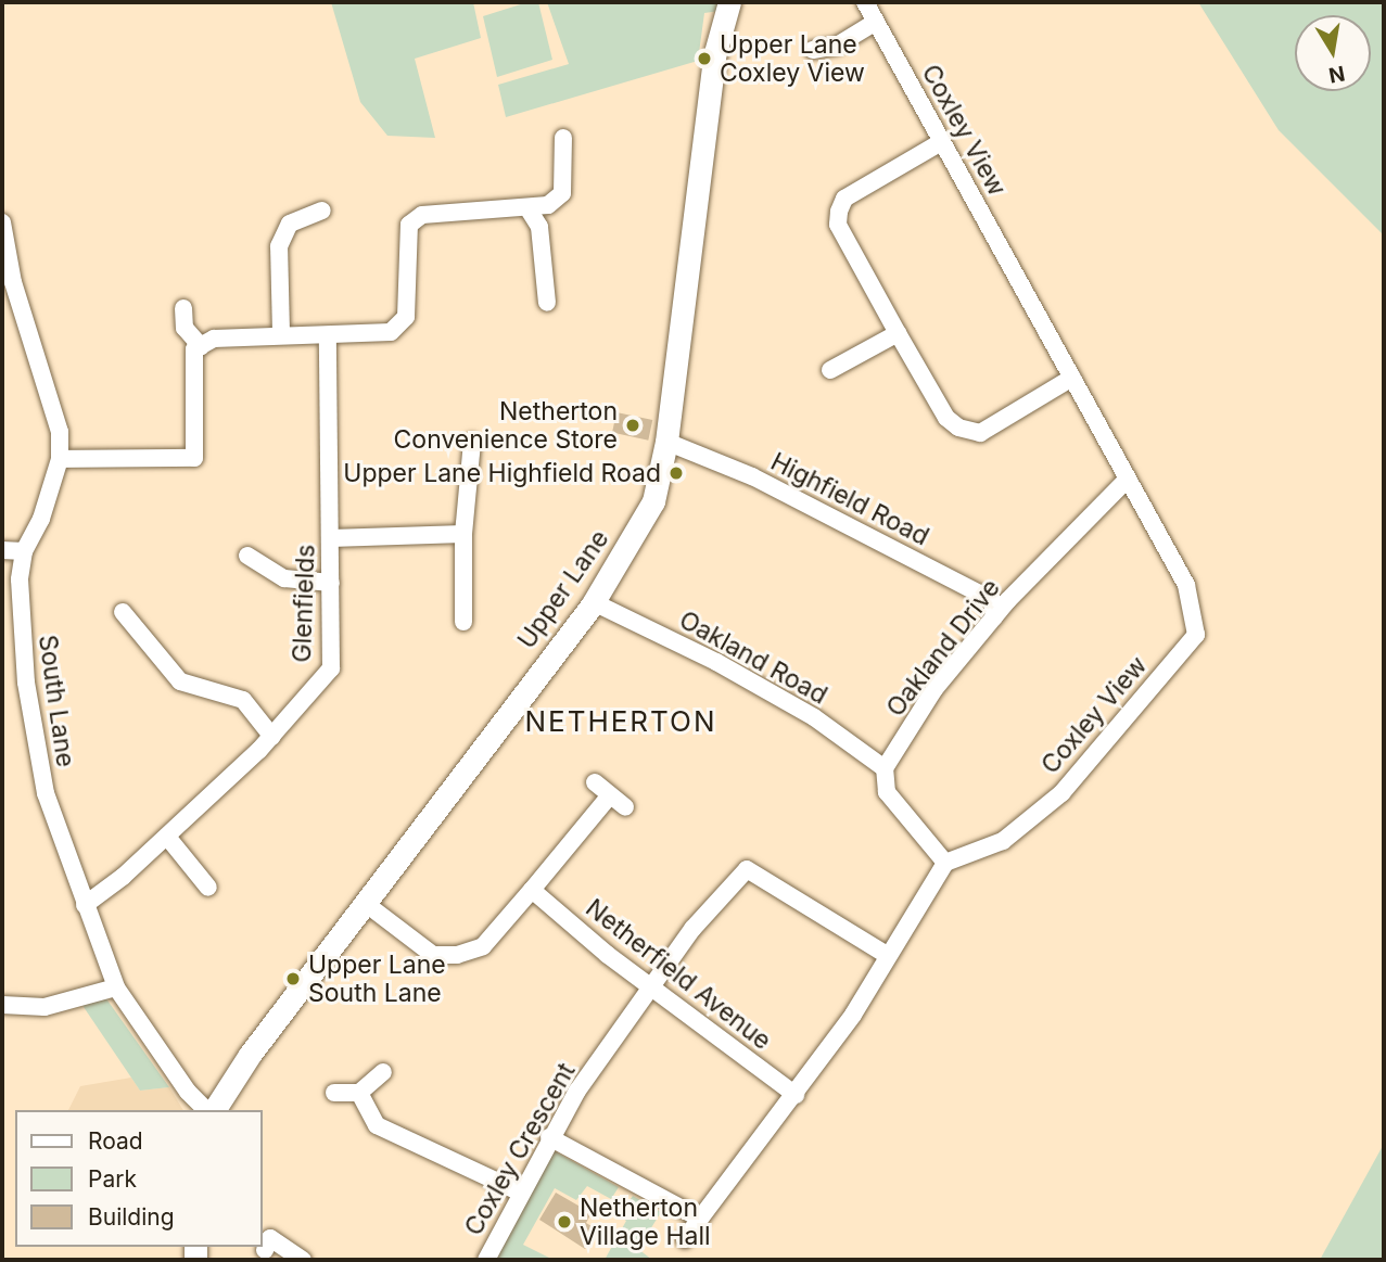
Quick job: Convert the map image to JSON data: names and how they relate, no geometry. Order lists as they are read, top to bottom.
{
  "streets": {
    "main road": ["Upper Lane"],
    "street": [
      "Coxley View",
      "Highfield Road",
      "Glenfields",
      "Oakland Drive",
      "Oakland Road",
      "South Lane",
      "Netherfield Avenue",
      "Coxley Crescent"
    ]
  },
  "crossings": [
    ["Coxley View", "Oakland Drive"],
    ["Highfield Road", "Upper Lane"],
    ["Highfield Road", "Oakland Drive"],
    ["Upper Lane", "Oakland Road"],
    ["Glenfields", "South Lane"],
    ["Oakland Drive", "Oakland Road"],
    ["Netherfield Avenue", "Coxley Crescent"]
  ],
  "districts": ["NETHERTON"],
  "places": [
    "Upper Lane Coxley View",
    "Netherton Convenience Store",
    "Upper Lane Highfield Road",
    "Upper Lane South Lane",
    "Netherton Village Hall"
  ],
  "legend": ["Road", "Park", "Building"],
  "north": "bottom"
}
